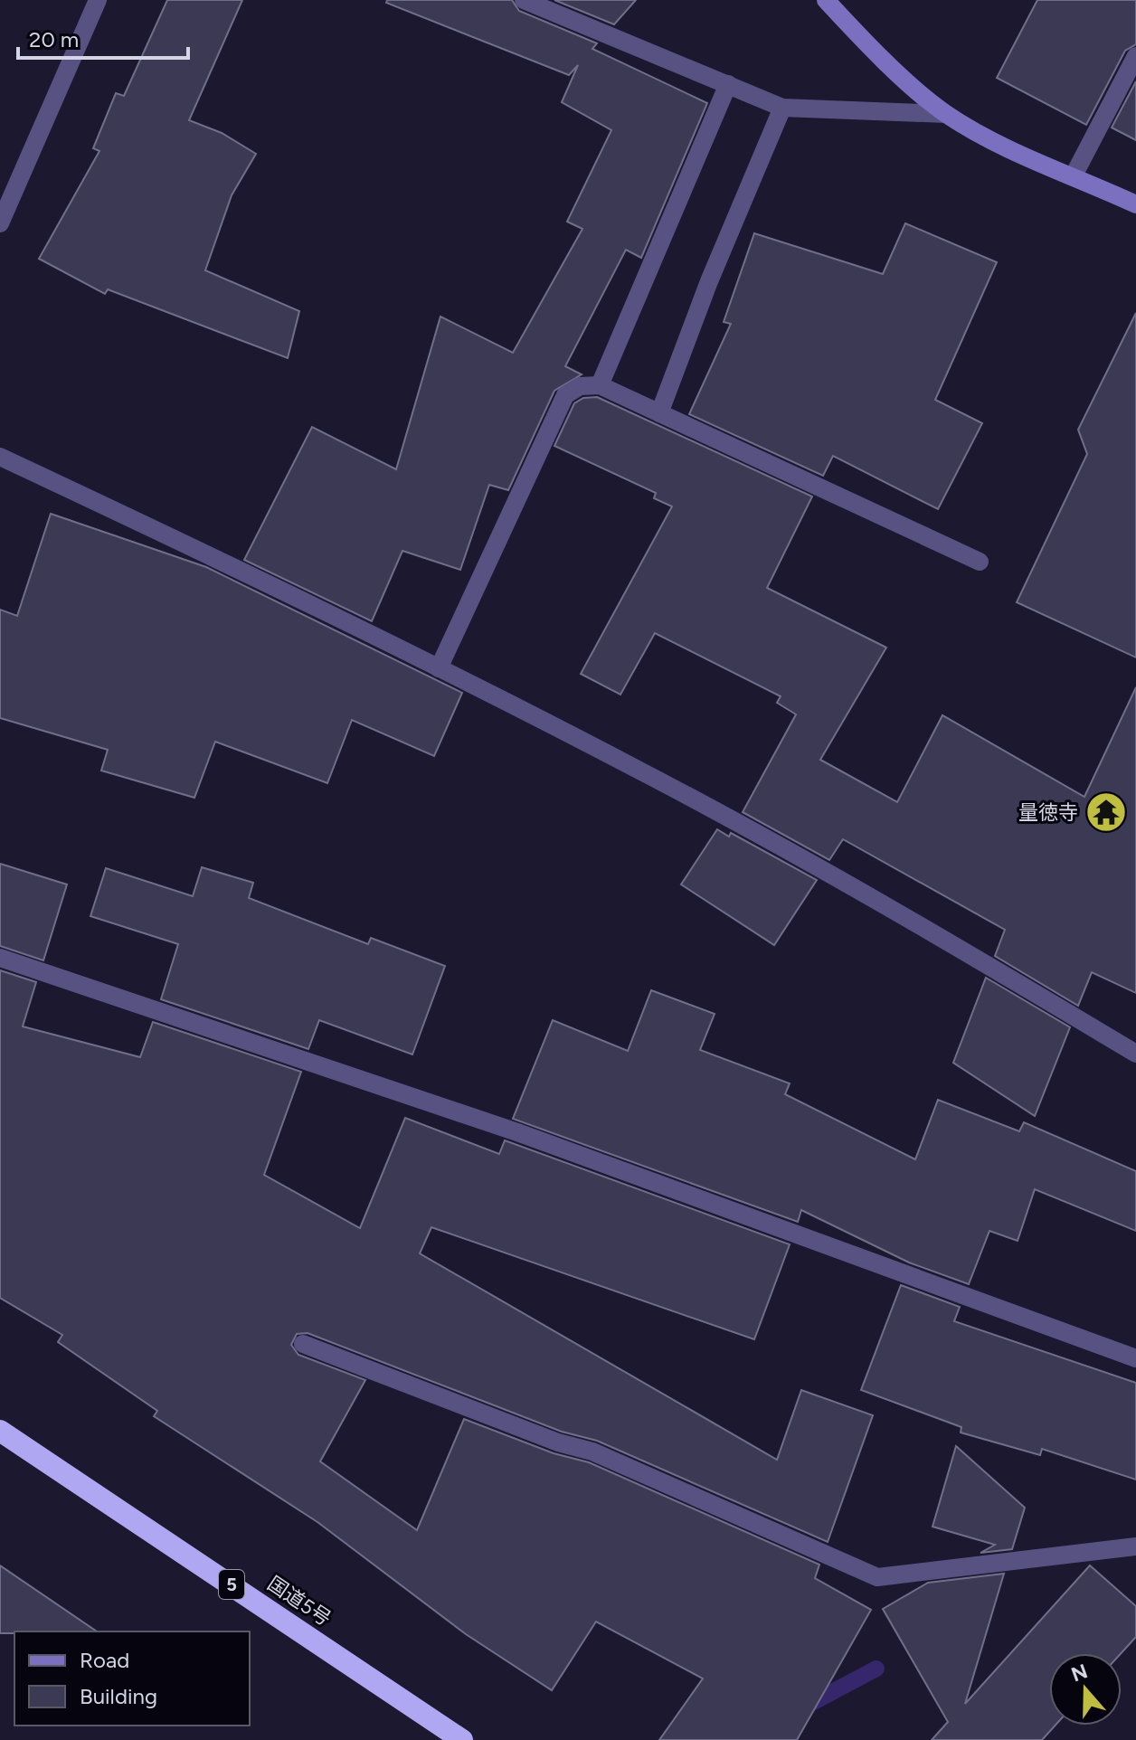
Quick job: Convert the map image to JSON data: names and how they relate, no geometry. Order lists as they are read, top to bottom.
{
  "streets": {
    "highway": ["5", "国道5号"]
  },
  "places": {
    "temple": ["量徳寺"]
  },
  "legend": ["Road", "Building"],
  "scale_bar": "20 m",
  "north": "top"
}
